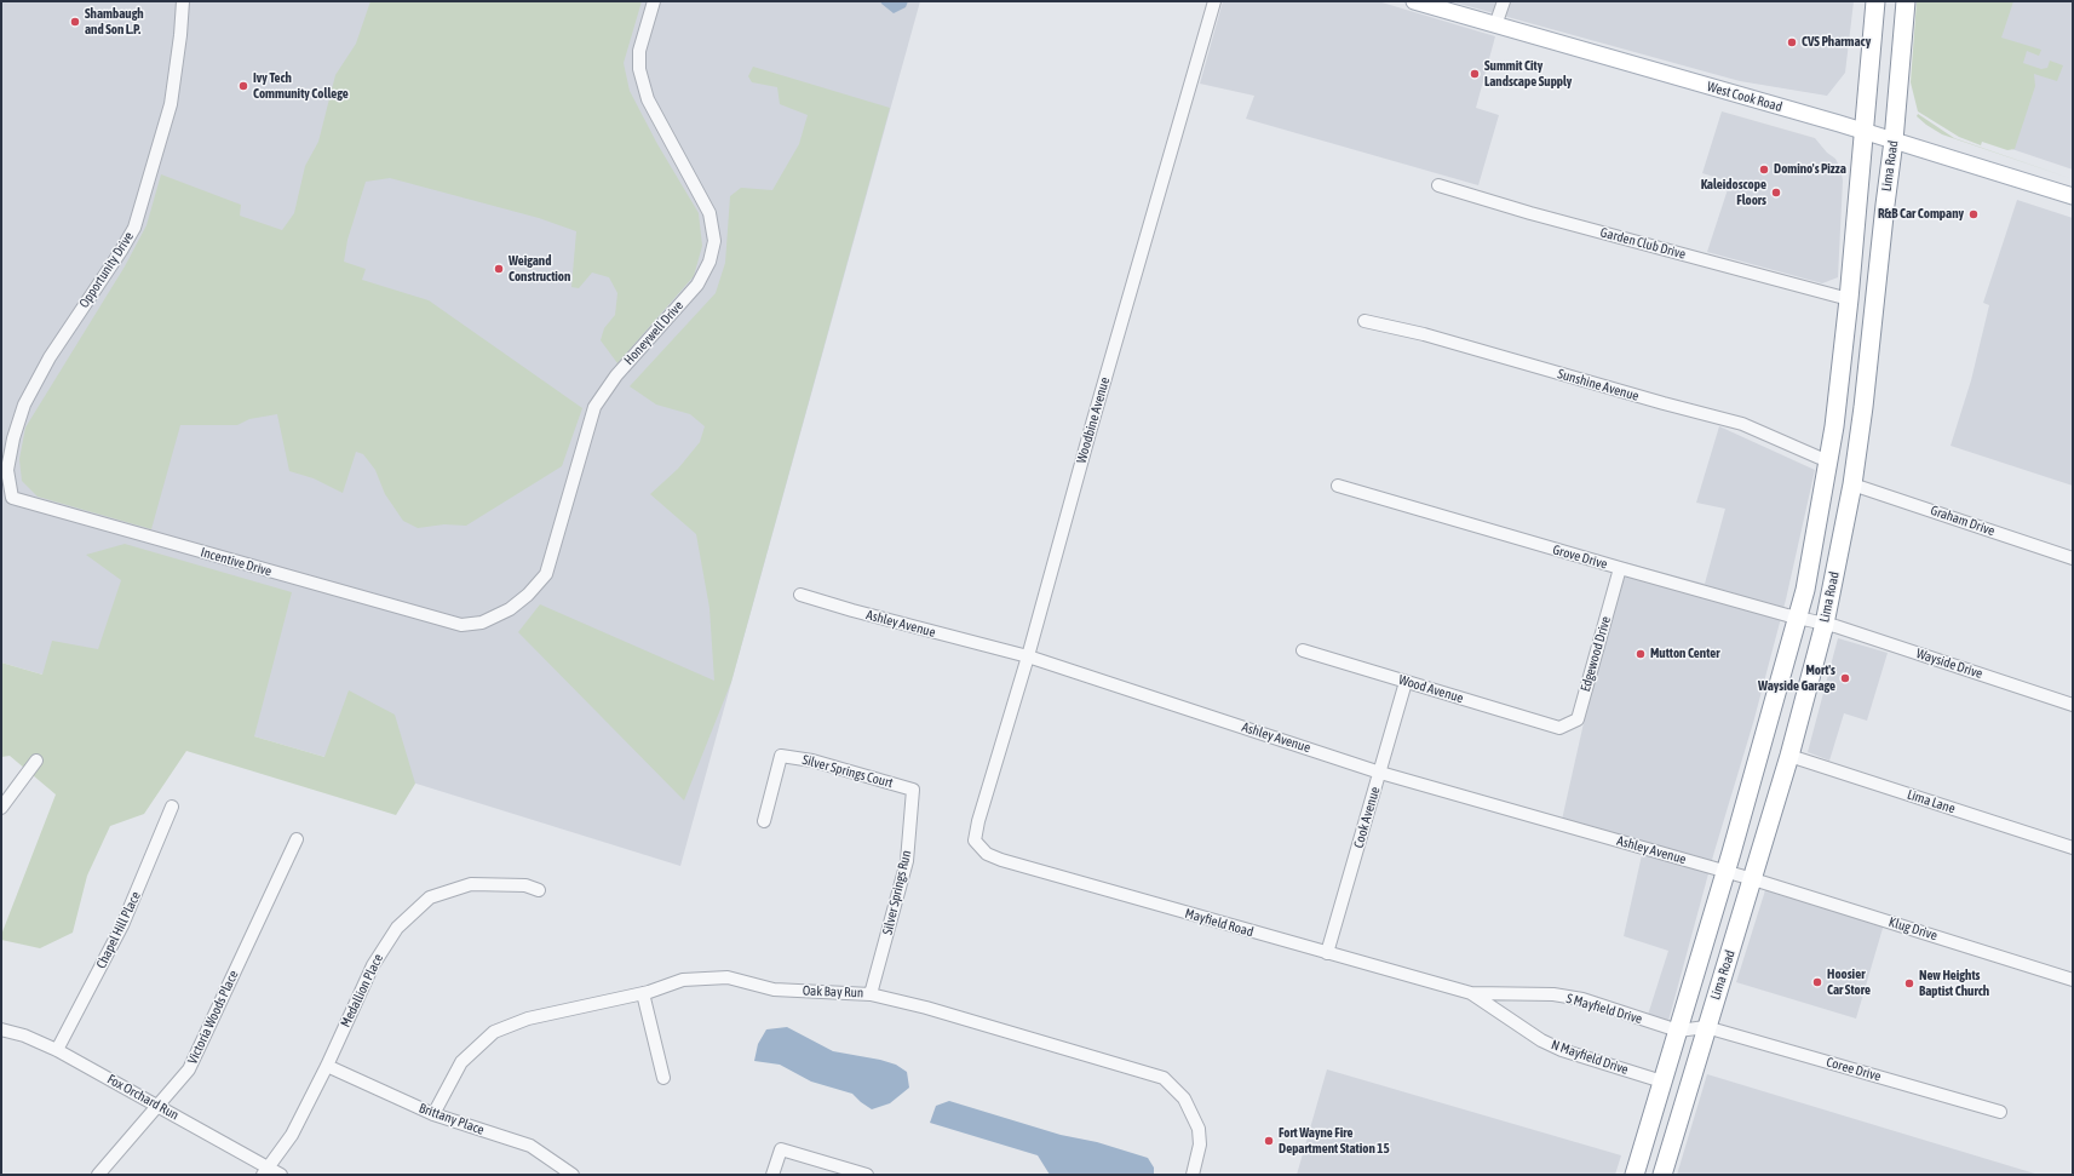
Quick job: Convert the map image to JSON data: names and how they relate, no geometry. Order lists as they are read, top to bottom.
{
  "streets": {
    "highway": ["Lima Road"],
    "main road": ["West Cook Road"],
    "street": [
      "Garden Club Drive",
      "Opportunity Drive",
      "Honeywell Drive",
      "Sunshine Avenue",
      "Woodbine Avenue",
      "Graham Drive",
      "Grove Drive",
      "Incentive Drive",
      "Ashley Avenue",
      "Edgewood Drive",
      "Wayside Drive",
      "Wood Avenue",
      "Silver Springs Court",
      "Lima Lane",
      "Cook Avenue",
      "Silver Springs Run",
      "Mayfield Road",
      "Klug Drive",
      "Chapel Hill Place",
      "Medallion Place",
      "Oak Bay Run",
      "S Mayfield Drive",
      "Victoria Woods Place",
      "N Mayfield Drive",
      "Coree Drive",
      "Fox Orchard Run",
      "Brittany Place"
    ]
  },
  "crossings": [
    ["West Cook Road", "Lima Road"],
    ["Lima Road", "Garden Club Drive"],
    ["Lima Road", "Sunshine Avenue"],
    ["Lima Road", "Graham Drive"],
    ["Lima Road", "Grove Drive"],
    ["Lima Road", "Ashley Avenue"],
    ["Lima Road", "Wayside Drive"],
    ["Lima Road", "Lima Lane"],
    ["Lima Road", "Klug Drive"],
    ["Lima Road", "S Mayfield Drive"],
    ["Lima Road", "N Mayfield Drive"],
    ["Lima Road", "Coree Drive"],
    ["Opportunity Drive", "Incentive Drive"],
    ["Honeywell Drive", "Incentive Drive"],
    ["Woodbine Avenue", "Ashley Avenue"],
    ["Woodbine Avenue", "Mayfield Road"],
    ["Grove Drive", "Edgewood Drive"],
    ["Grove Drive", "Wayside Drive"],
    ["Ashley Avenue", "Cook Avenue"],
    ["Ashley Avenue", "Klug Drive"],
    ["Edgewood Drive", "Wood Avenue"],
    ["Wood Avenue", "Cook Avenue"],
    ["Silver Springs Court", "Silver Springs Run"],
    ["Cook Avenue", "Mayfield Road"],
    ["Silver Springs Run", "Oak Bay Run"],
    ["Mayfield Road", "S Mayfield Drive"],
    ["Mayfield Road", "N Mayfield Drive"],
    ["Chapel Hill Place", "Fox Orchard Run"],
    ["Medallion Place", "Fox Orchard Run"],
    ["Medallion Place", "Brittany Place"],
    ["Oak Bay Run", "Brittany Place"],
    ["S Mayfield Drive", "N Mayfield Drive"],
    ["S Mayfield Drive", "Coree Drive"],
    ["Victoria Woods Place", "Fox Orchard Run"]
  ],
  "places": [
    "Shambaugh and Son L.P.",
    "CVS Pharmacy",
    "Summit City Landscape Supply",
    "Ivy Tech Community College",
    "Domino's Pizza",
    "Kaleidoscope Floors",
    "R&B Car Company",
    "Weigand Construction",
    "Mutton Center",
    "Mort's Wayside Garage",
    "Hoosier Car Store",
    "New Heights Baptist Church",
    "Fort Wayne Fire Department Station 15"
  ]
}
